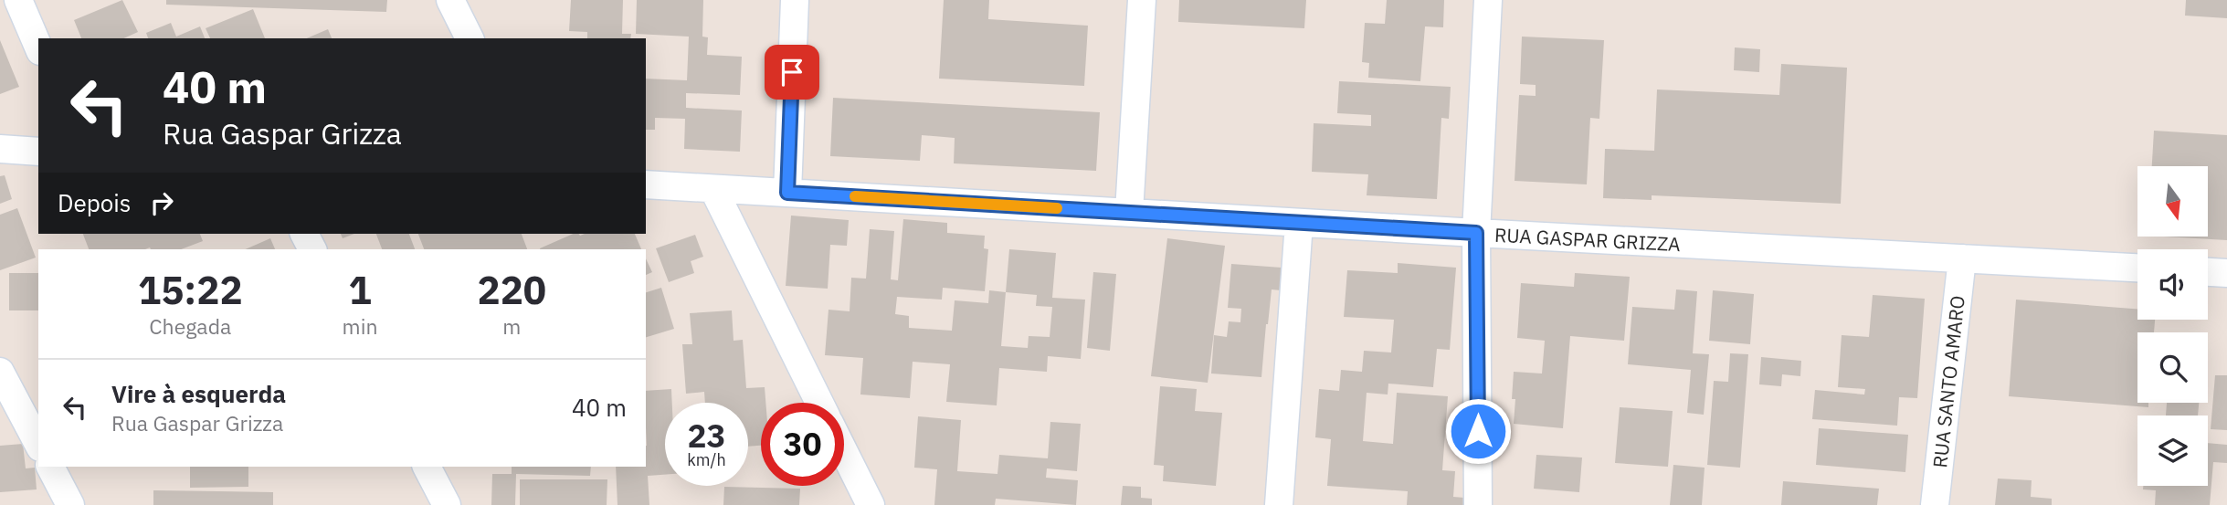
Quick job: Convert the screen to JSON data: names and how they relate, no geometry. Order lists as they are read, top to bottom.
{
  "streets": {
    "street": ["RUA GASPAR GRIZZA", "RUA SANTO AMARO"]
  },
  "crossings": [
    ["RUA GASPAR GRIZZA", "RUA SANTO AMARO"]
  ],
  "north": "bottom",
  "page": {
    "turn": ["40 m", "Rua Gaspar Grizza"],
    "then": "Depois",
    "eta": [
      "15:22",
      "Chegada",
      "1",
      "min",
      "220",
      "m"
    ],
    "list": [
      {
        "name": "Vire à esquerda",
        "note": "Rua Gaspar Grizza",
        "value": "40 m"
      }
    ],
    "speed": "23 km/h",
    "limit": "30"
  }
}
